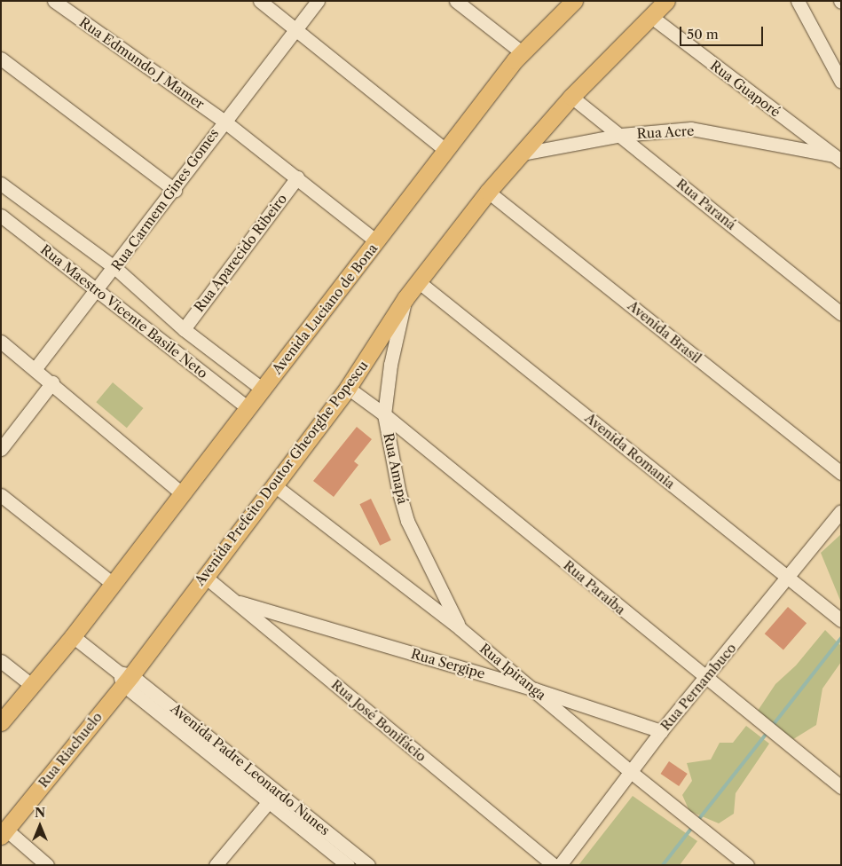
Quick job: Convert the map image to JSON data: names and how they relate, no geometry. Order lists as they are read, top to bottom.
{
  "streets": {
    "main road": ["Avenida Luciano de Bona", "Avenida Prefeito Doutor Gheorghe Popescu", "Rua Riachuelo"],
    "street": [
      "Rua Edmundo J Mamer",
      "Rua Guaporé",
      "Rua Acre",
      "Rua Carmem Gines Gomes",
      "Rua Paraná",
      "Rua Aparecido Ribeiro",
      "Rua Maestro Vicente Basile Neto",
      "Avenida Brasil",
      "Avenida Romania",
      "Rua Amapá",
      "Rua Paraíba",
      "Rua Sergipe",
      "Rua Ipiranga",
      "Rua Pernambuco",
      "Rua José Bonifácio",
      "Avenida Padre Leonardo Nunes"
    ]
  },
  "crossings": [
    ["Rua Edmundo J Mamer", "Rua Carmem Gines Gomes"],
    ["Rua Edmundo J Mamer", "Rua Aparecido Ribeiro"],
    ["Rua Edmundo J Mamer", "Avenida Luciano de Bona"],
    ["Rua Guaporé", "Rua Acre"],
    ["Rua Guaporé", "Avenida Prefeito Doutor Gheorghe Popescu"],
    ["Rua Acre", "Rua Paraná"],
    ["Rua Acre", "Avenida Prefeito Doutor Gheorghe Popescu"],
    ["Rua Carmem Gines Gomes", "Rua Maestro Vicente Basile Neto"],
    ["Rua Paraná", "Avenida Prefeito Doutor Gheorghe Popescu"],
    ["Rua Aparecido Ribeiro", "Rua Maestro Vicente Basile Neto"],
    ["Avenida Luciano de Bona", "Rua Maestro Vicente Basile Neto"],
    ["Avenida Brasil", "Avenida Prefeito Doutor Gheorghe Popescu"],
    ["Avenida Romania", "Avenida Prefeito Doutor Gheorghe Popescu"],
    ["Avenida Romania", "Rua Pernambuco"],
    ["Rua Amapá", "Avenida Prefeito Doutor Gheorghe Popescu"],
    ["Rua Amapá", "Rua Paraíba"],
    ["Rua Amapá", "Rua Ipiranga"],
    ["Avenida Prefeito Doutor Gheorghe Popescu", "Rua Paraíba"],
    ["Avenida Prefeito Doutor Gheorghe Popescu", "Rua Ipiranga"],
    ["Avenida Prefeito Doutor Gheorghe Popescu", "Rua José Bonifácio"],
    ["Avenida Prefeito Doutor Gheorghe Popescu", "Rua Riachuelo"],
    ["Avenida Prefeito Doutor Gheorghe Popescu", "Avenida Padre Leonardo Nunes"],
    ["Rua Paraíba", "Rua Pernambuco"],
    ["Rua Sergipe", "Rua Ipiranga"],
    ["Rua Sergipe", "Rua Pernambuco"],
    ["Rua Sergipe", "Rua José Bonifácio"],
    ["Rua Ipiranga", "Rua Pernambuco"],
    ["Rua Riachuelo", "Avenida Padre Leonardo Nunes"]
  ],
  "scale_bar": "50 m",
  "north": "top"
}
